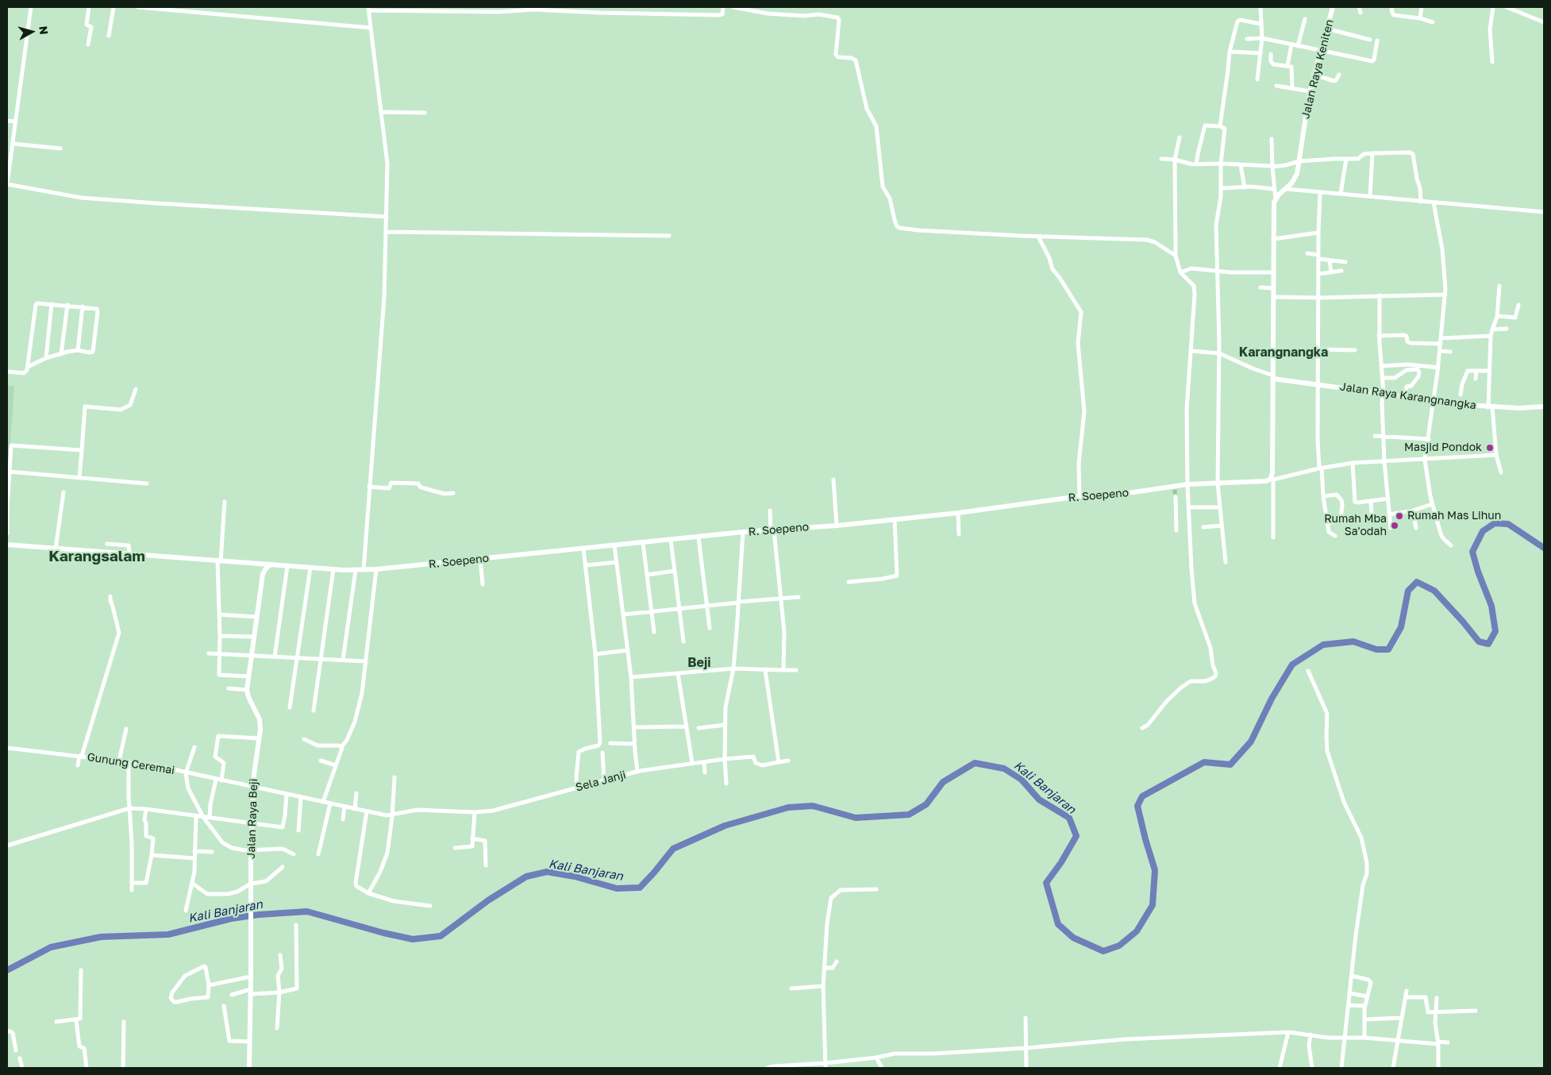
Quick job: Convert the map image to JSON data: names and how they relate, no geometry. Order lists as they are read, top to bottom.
{
  "streets": {
    "street": [
      "Jalan Raya Keniten",
      "Jalan Raya Karangnangka",
      "R. Soepeno",
      "Gunung Ceremai",
      "Sela Janji",
      "Jalan Raya Beji"
    ]
  },
  "crossings": [
    ["Gunung Ceremai", "Sela Janji"],
    ["Gunung Ceremai", "Jalan Raya Beji"],
    ["Sela Janji", "Jalan Raya Beji"]
  ],
  "districts": ["Karangnangka", "Karangsalam", "Beji"],
  "water": ["Kali Banjaran"],
  "places": ["Masjid Pondok", "Rumah Mas Lihun", "Rumah Mba Sa'odah"],
  "north": "right"
}
